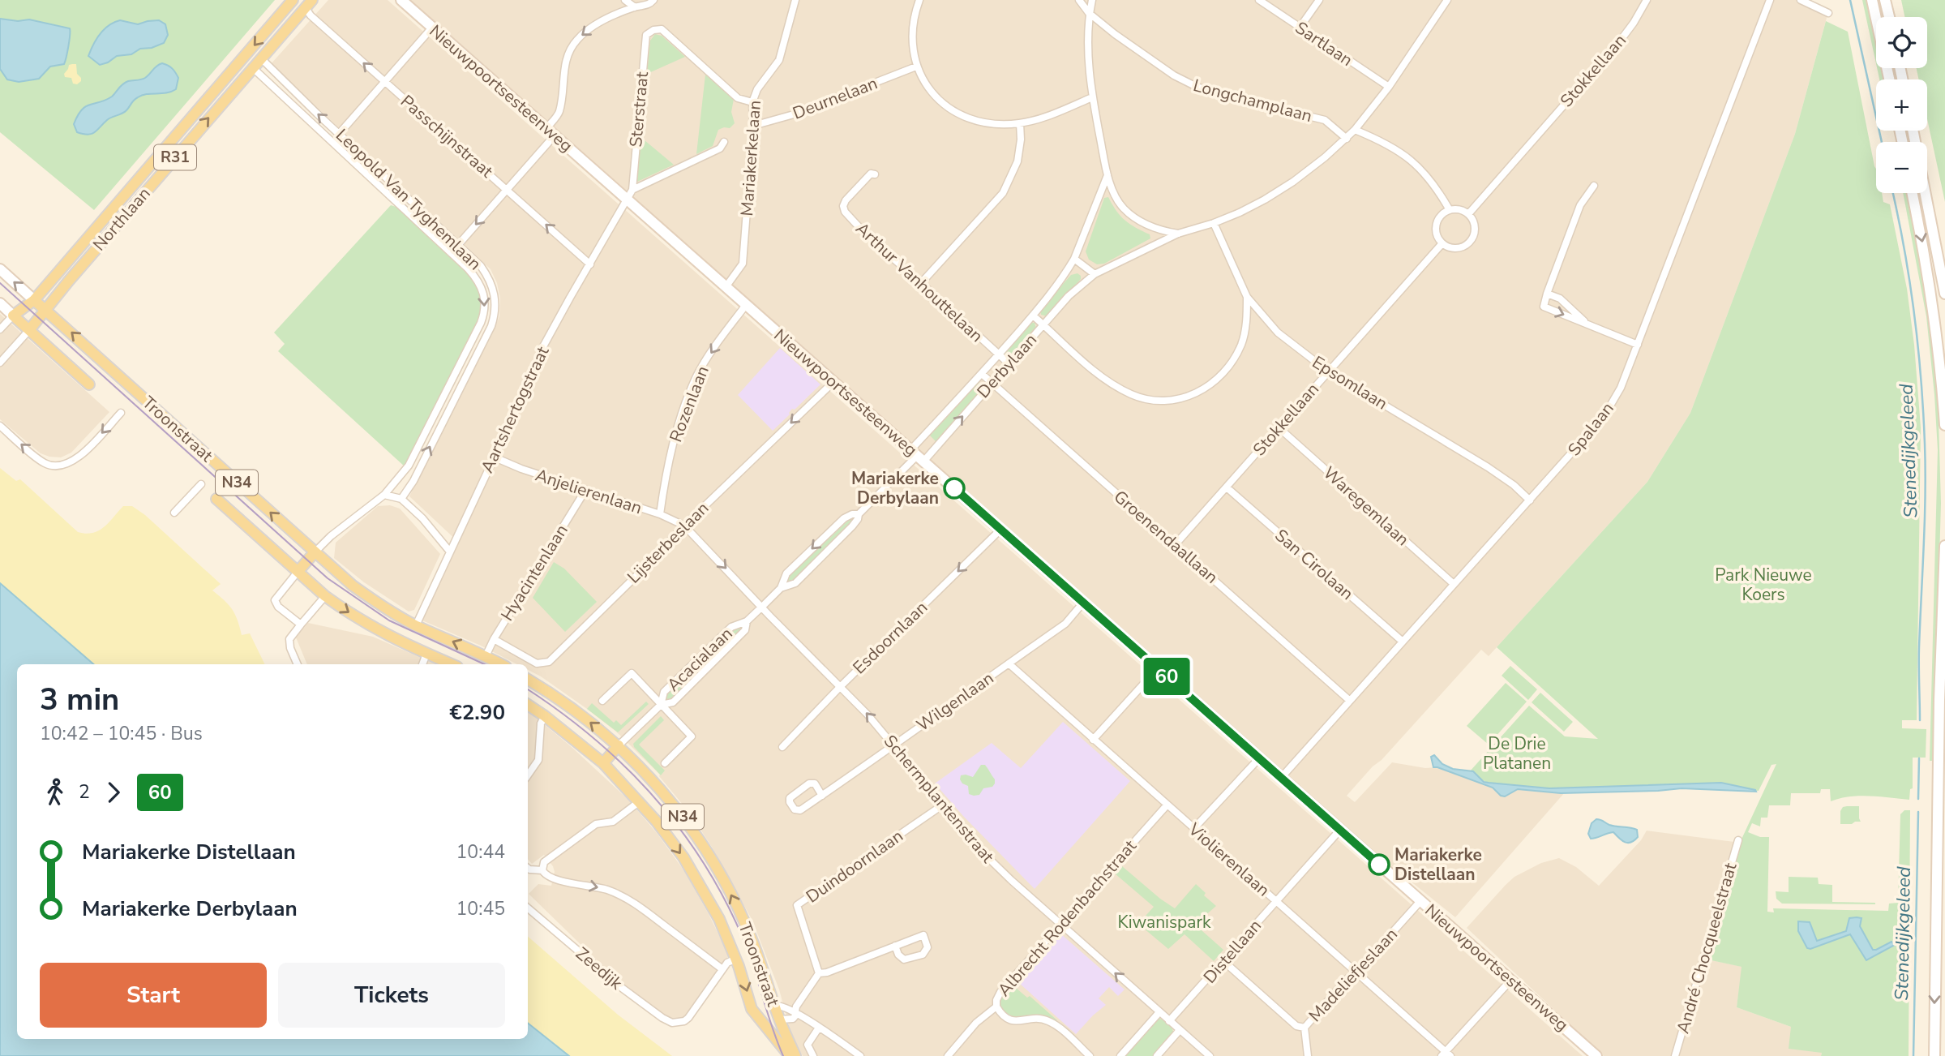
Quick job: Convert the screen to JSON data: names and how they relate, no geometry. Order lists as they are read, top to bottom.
{
  "streets": {
    "main road": [
      "Nieuwpoortsesteenweg",
      "R31",
      "Northlaan",
      "Troonstraat",
      "N34",
      "Acacialaan"
    ],
    "street": [
      "Sartlaan",
      "Stokkellaan",
      "Deurnelaan",
      "Longchamplaan",
      "Sterstraat",
      "Passchijnstraat",
      "Mariakerkelaan",
      "Leopold Van Tyghemlaan",
      "Arthur Vanhouttelaan",
      "Derbylaan",
      "Epsomlaan",
      "Rozenlaan",
      "Aartshertogstraat",
      "Spalaan",
      "Anjelierenlaan",
      "Waregemlaan",
      "Groenendaallaan",
      "Lijsterbeslaan",
      "San Cirolaan",
      "Hyacintenlaan",
      "Esdoornlaan",
      "Wilgenlaan",
      "Schermplantenstraat",
      "Violierenlaan",
      "Duindoornlaan",
      "Albrecht Rodenbachstraat",
      "André Chocqueelstraat",
      "Distellaan",
      "Zeedijk",
      "Madeliefjeslaan"
    ]
  },
  "crossings": [
    ["Stokkellaan", "Epsomlaan"],
    ["Stokkellaan", "Waregemlaan"],
    ["Stokkellaan", "Groenendaallaan"],
    ["Stokkellaan", "San Cirolaan"],
    ["Nieuwpoortsesteenweg", "Sterstraat"],
    ["Nieuwpoortsesteenweg", "Mariakerkelaan"],
    ["Nieuwpoortsesteenweg", "Derbylaan"],
    ["Nieuwpoortsesteenweg", "Rozenlaan"],
    ["Nieuwpoortsesteenweg", "Aartshertogstraat"],
    ["Nieuwpoortsesteenweg", "Spalaan"],
    ["Nieuwpoortsesteenweg", "Lijsterbeslaan"],
    ["Nieuwpoortsesteenweg", "Esdoornlaan"],
    ["Nieuwpoortsesteenweg", "Acacialaan"],
    ["Nieuwpoortsesteenweg", "Wilgenlaan"],
    ["Nieuwpoortsesteenweg", "Distellaan"],
    ["Nieuwpoortsesteenweg", "Madeliefjeslaan"],
    ["Deurnelaan", "Mariakerkelaan"],
    ["Sterstraat", "Mariakerkelaan"],
    ["Sterstraat", "Aartshertogstraat"],
    ["Passchijnstraat", "Northlaan"],
    ["Passchijnstraat", "Aartshertogstraat"],
    ["Leopold Van Tyghemlaan", "Northlaan"],
    ["Leopold Van Tyghemlaan", "Troonstraat"],
    ["Northlaan", "Troonstraat"],
    ["Arthur Vanhouttelaan", "Derbylaan"],
    ["Derbylaan", "Epsomlaan"],
    ["Derbylaan", "Groenendaallaan"],
    ["Derbylaan", "Acacialaan"],
    ["Epsomlaan", "Spalaan"],
    ["Rozenlaan", "Anjelierenlaan"],
    ["Aartshertogstraat", "Troonstraat"],
    ["Aartshertogstraat", "Anjelierenlaan"],
    ["Troonstraat", "N34"],
    ["Troonstraat", "Hyacintenlaan"],
    ["Troonstraat", "Acacialaan"],
    ["Spalaan", "Waregemlaan"],
    ["Spalaan", "Groenendaallaan"],
    ["Spalaan", "San Cirolaan"],
    ["Anjelierenlaan", "Lijsterbeslaan"],
    ["Anjelierenlaan", "Hyacintenlaan"],
    ["Anjelierenlaan", "Schermplantenstraat"],
    ["Lijsterbeslaan", "Hyacintenlaan"],
    ["Lijsterbeslaan", "Schermplantenstraat"],
    ["Esdoornlaan", "Schermplantenstraat"],
    ["Acacialaan", "Schermplantenstraat"],
    ["Wilgenlaan", "Schermplantenstraat"],
    ["Wilgenlaan", "Violierenlaan"],
    ["Schermplantenstraat", "Duindoornlaan"],
    ["Schermplantenstraat", "Albrecht Rodenbachstraat"],
    ["Schermplantenstraat", "Distellaan"],
    ["Violierenlaan", "Albrecht Rodenbachstraat"],
    ["Violierenlaan", "Distellaan"],
    ["Violierenlaan", "Madeliefjeslaan"]
  ],
  "one_way": [
    "Passchijnstraat",
    "Rozenlaan",
    "Lijsterbeslaan",
    "Esdoornlaan"
  ],
  "water": ["Stenedijkgeleed"],
  "parks": ["Park Nieuwe Koers", "De Drie Platanen", "Kiwanispark"],
  "places": ["Mariakerke Derbylaan", "Mariakerke Distellaan"],
  "lines": ["bus line 60"],
  "page": {
    "on_map": "60",
    "map_buttons": ["+", "−"],
    "heading": ["3 min", "10:42 – 10:45 · Bus", "€2.90"],
    "legs": ["2", "60"],
    "list": [
      {
        "name": "Mariakerke Distellaan",
        "value": "10:44"
      },
      {
        "name": "Mariakerke Derbylaan",
        "value": "10:45"
      }
    ],
    "buttons": ["Start", "Tickets"]
  }
}
